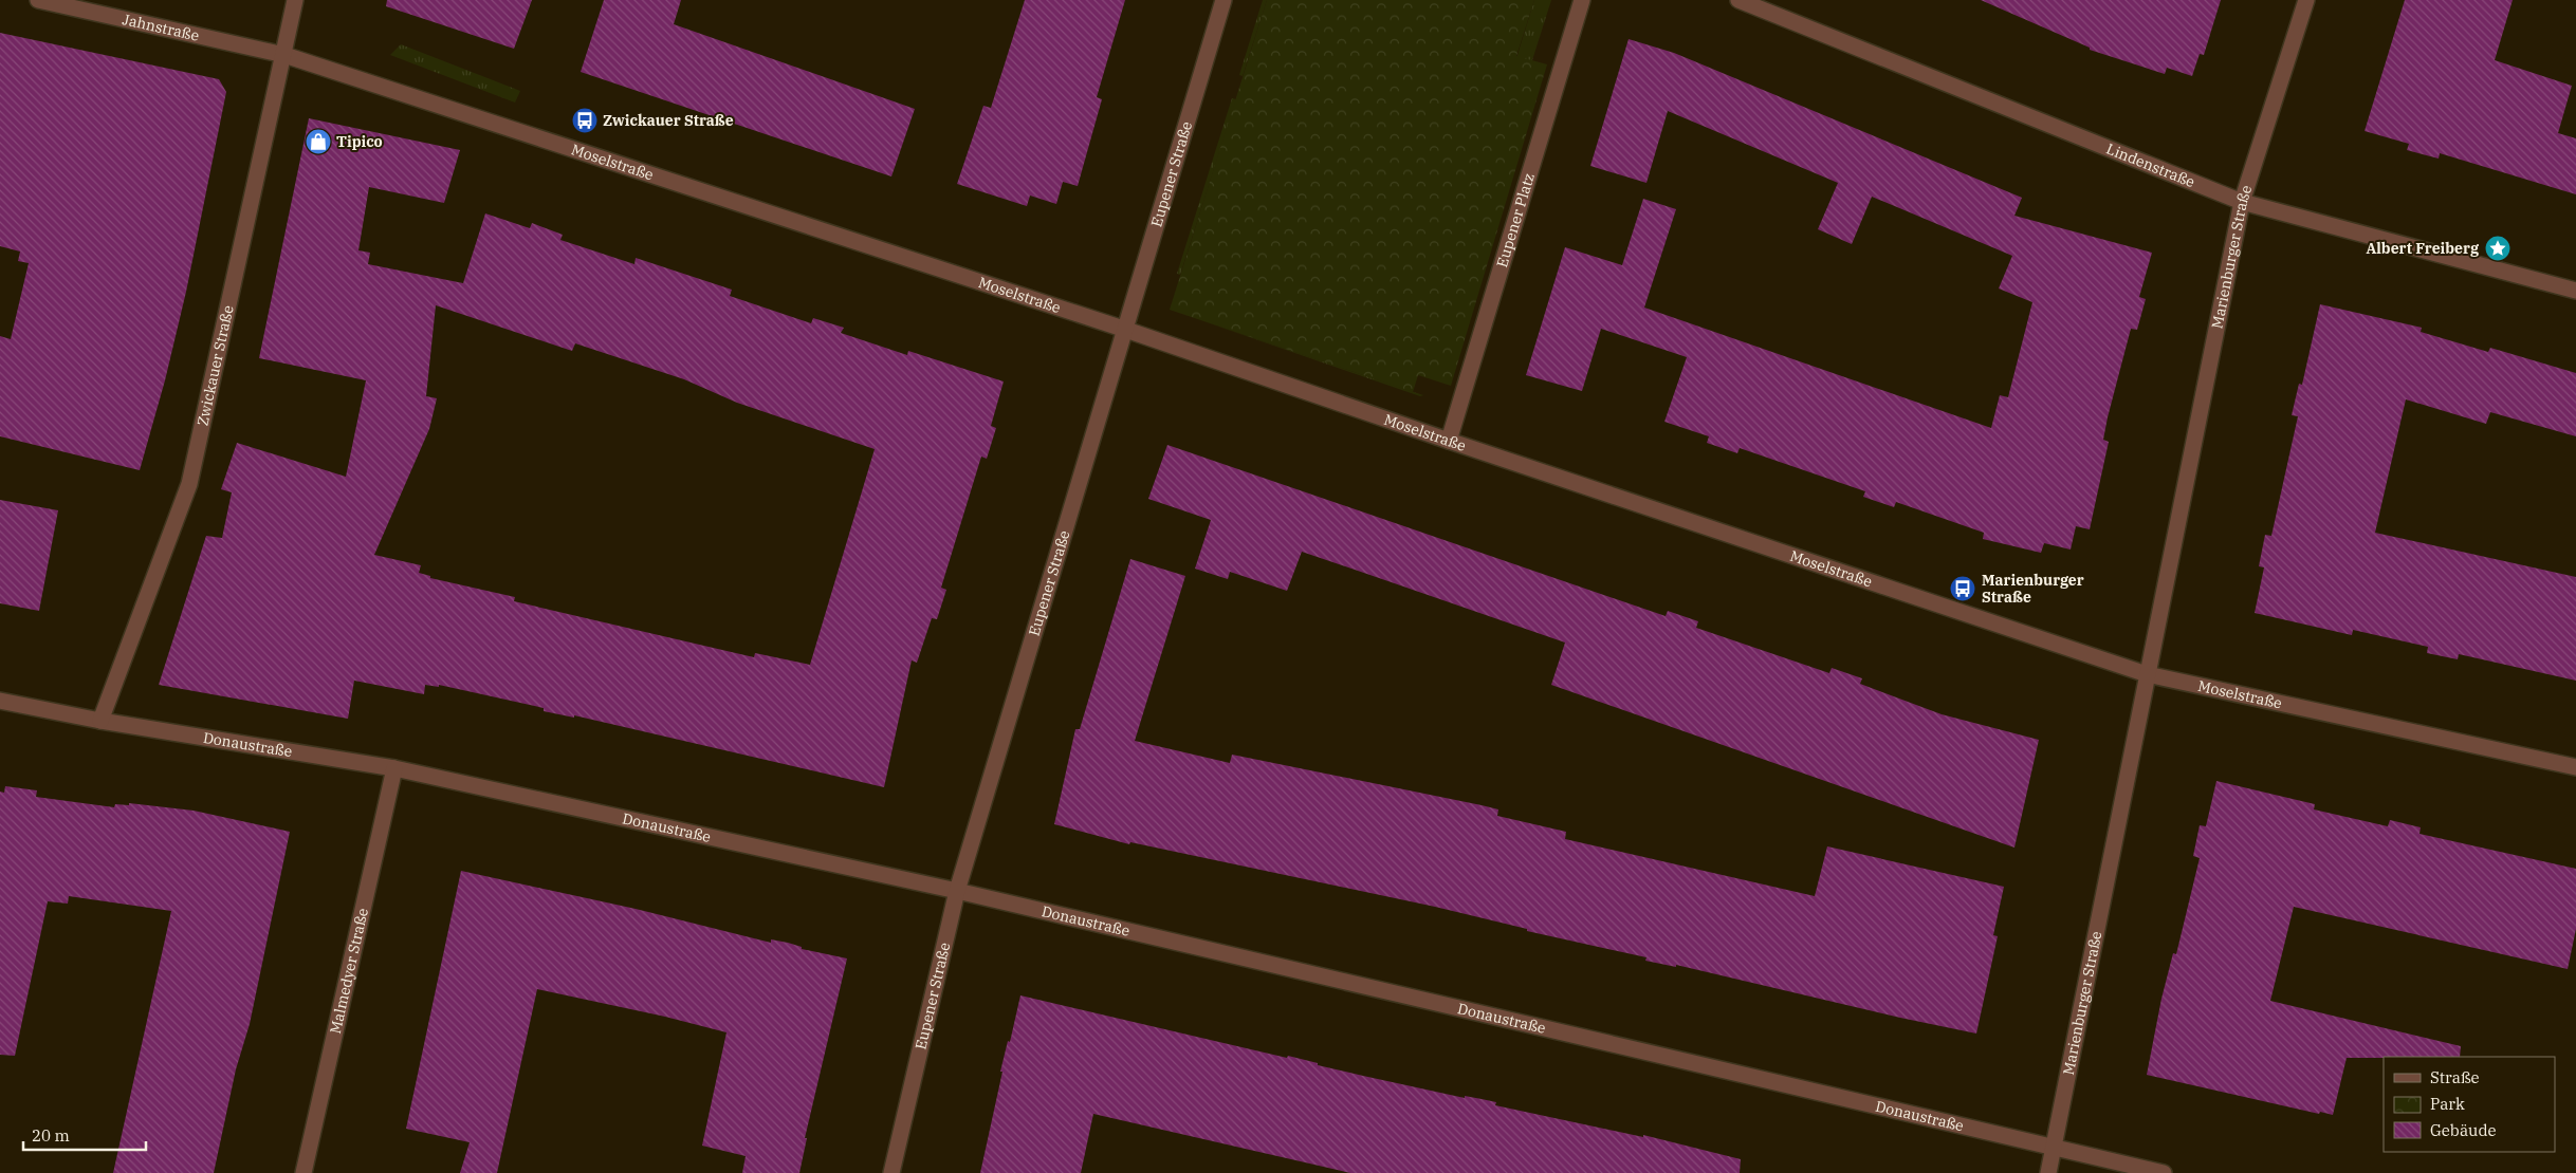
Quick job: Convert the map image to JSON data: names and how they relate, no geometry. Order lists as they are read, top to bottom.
{
  "streets": {
    "street": [
      "Jahnstraße",
      "Moselstraße",
      "Lindenstraße",
      "Eupener Straße",
      "Eupener Platz",
      "Marienburger Straße",
      "Zwickauer Straße",
      "Donaustraße",
      "Malmedyer Straße"
    ]
  },
  "crossings": [
    ["Jahnstraße", "Moselstraße"],
    ["Jahnstraße", "Zwickauer Straße"],
    ["Moselstraße", "Eupener Straße"],
    ["Moselstraße", "Eupener Platz"],
    ["Moselstraße", "Marienburger Straße"],
    ["Moselstraße", "Zwickauer Straße"],
    ["Lindenstraße", "Marienburger Straße"],
    ["Eupener Straße", "Donaustraße"],
    ["Marienburger Straße", "Donaustraße"],
    ["Zwickauer Straße", "Donaustraße"],
    ["Donaustraße", "Malmedyer Straße"]
  ],
  "places": {
    "bus stop": ["Zwickauer Straße", "Marienburger Straße"],
    "shop": ["Tipico"],
    "place": ["Albert Freiberg"]
  },
  "legend": ["Straße", "Park", "Gebäude"],
  "scale_bar": "20 m"
}
